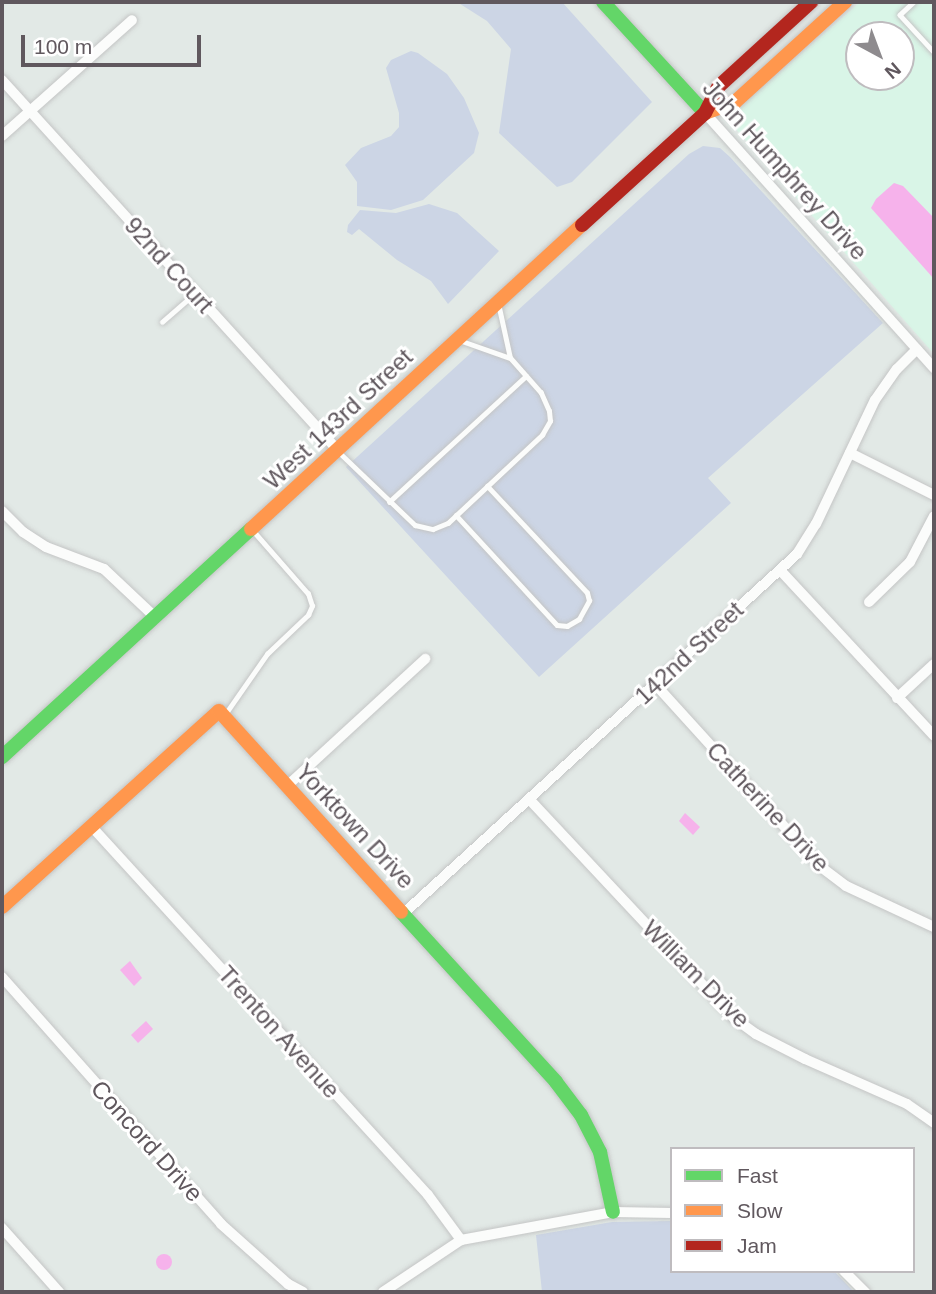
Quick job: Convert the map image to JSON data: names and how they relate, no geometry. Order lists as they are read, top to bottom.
{
  "streets": {
    "main road": ["John Humphrey Drive", "West 143rd Street", "Yorktown Drive"],
    "street": [
      "92nd Court",
      "142nd Street",
      "Catherine Drive",
      "William Drive",
      "Trenton Avenue",
      "Concord Drive"
    ]
  },
  "crossings": [
    ["John Humphrey Drive", "West 143rd Street"],
    ["John Humphrey Drive", "142nd Street"],
    ["92nd Court", "West 143rd Street"],
    ["142nd Street", "Catherine Drive"],
    ["142nd Street", "Yorktown Drive"],
    ["142nd Street", "William Drive"]
  ],
  "legend": ["Fast", "Slow", "Jam"],
  "scale_bar": "100 m",
  "north": "bottom right"
}
